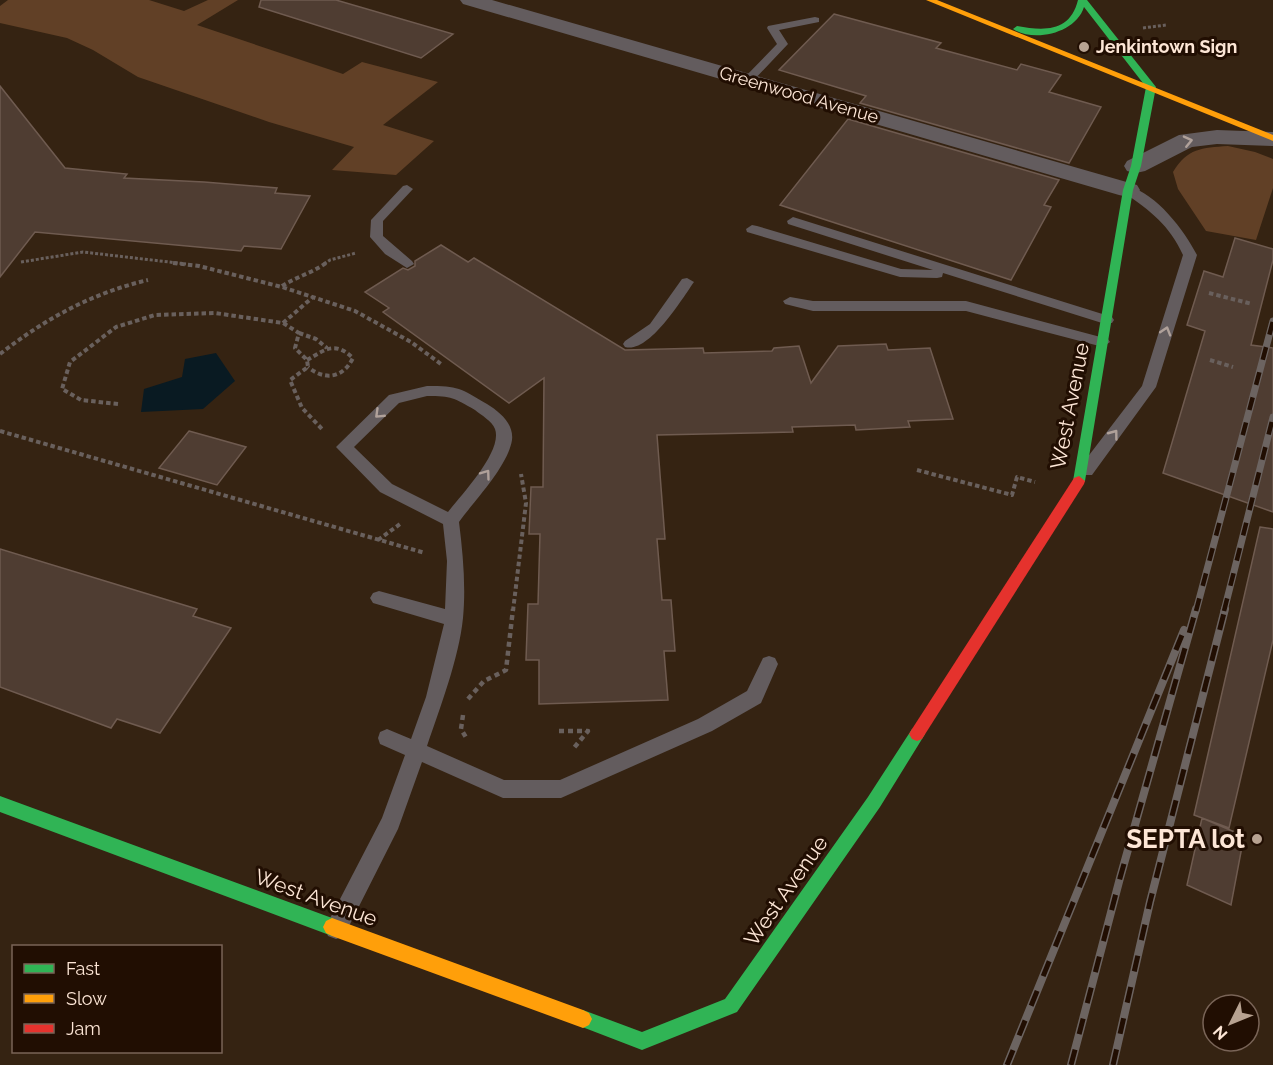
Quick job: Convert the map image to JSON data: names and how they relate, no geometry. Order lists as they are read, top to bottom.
{
  "streets": {
    "street": ["Greenwood Avenue", "West Avenue"]
  },
  "crossings": [
    ["Greenwood Avenue", "West Avenue"]
  ],
  "places": ["Jenkintown Sign", "SEPTA lot"],
  "legend": ["Fast", "Slow", "Jam"],
  "north": "bottom left"
}
